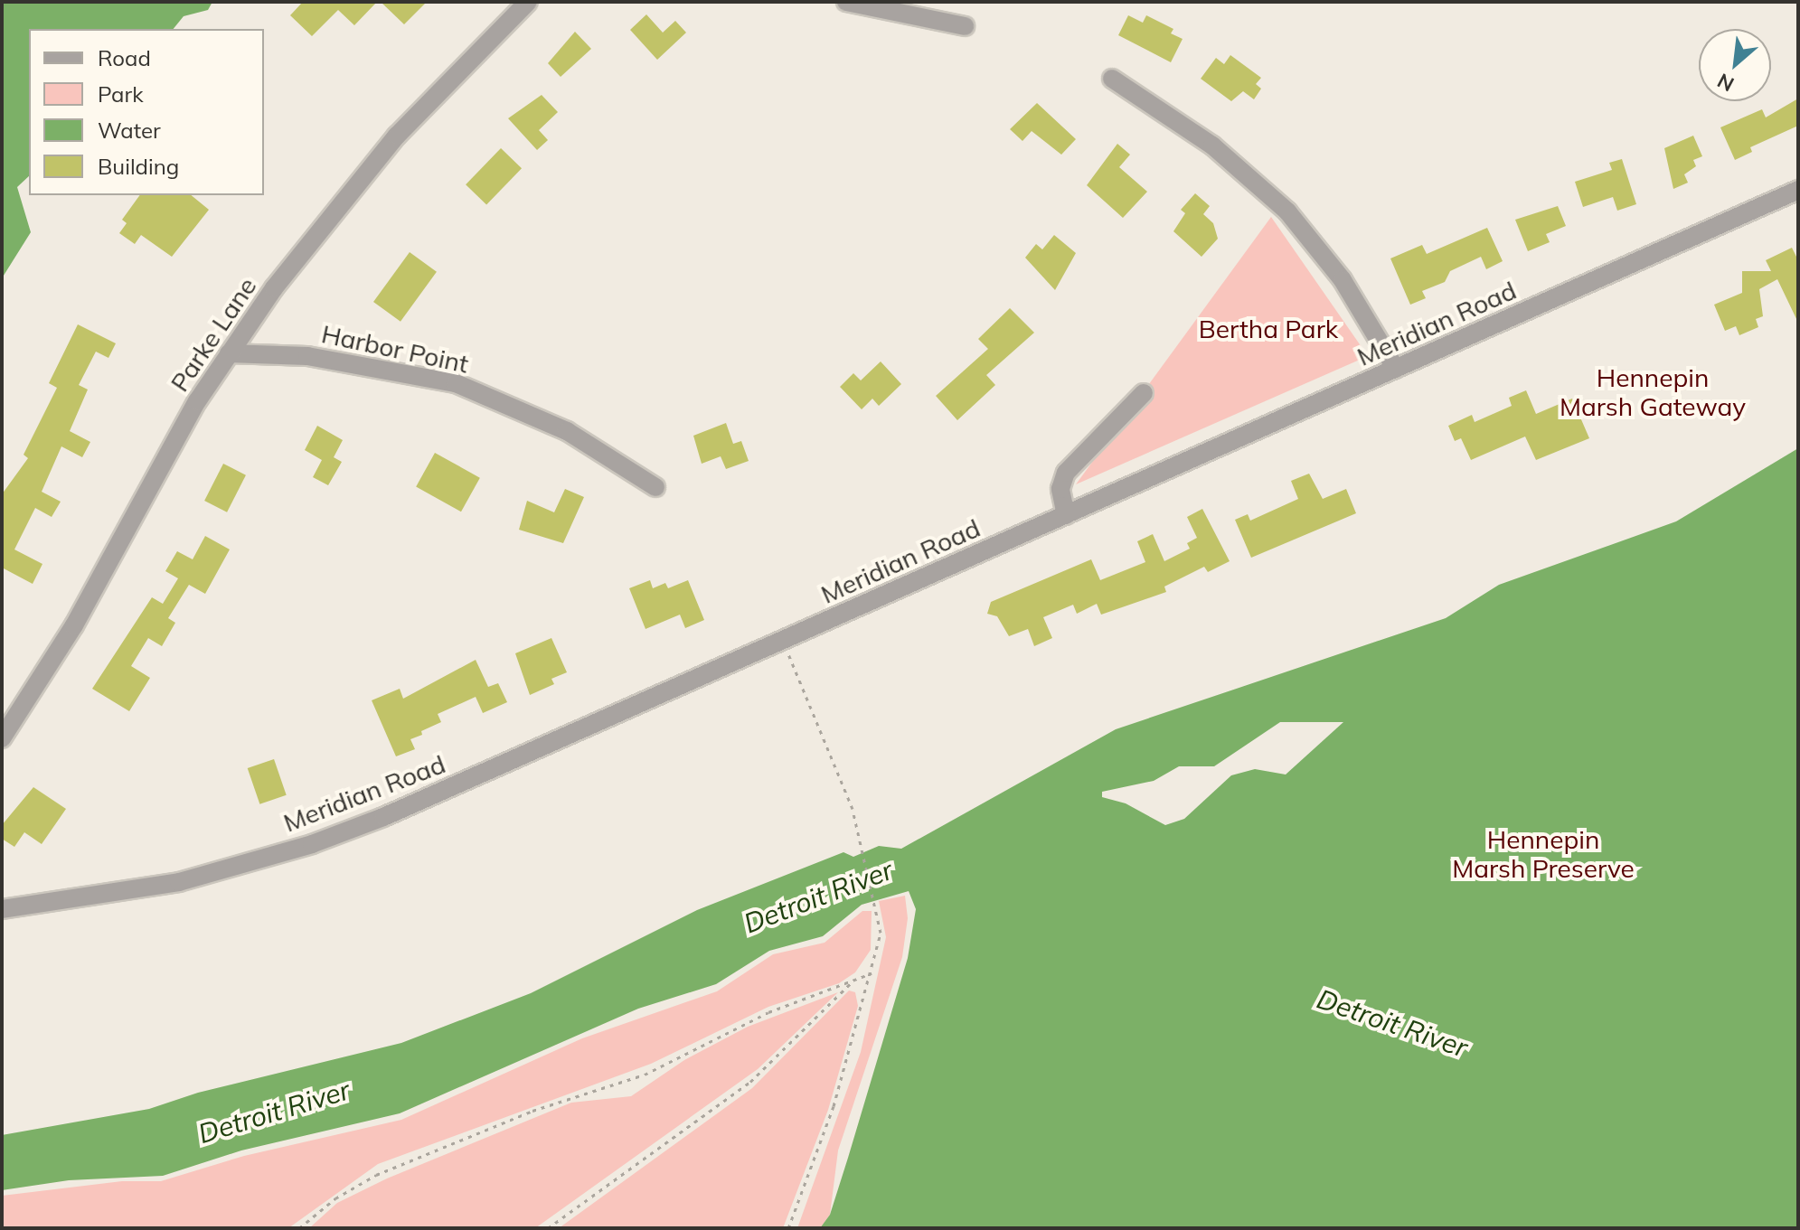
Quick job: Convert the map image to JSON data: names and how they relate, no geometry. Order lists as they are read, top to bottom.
{
  "streets": {
    "street": ["Meridian Road", "Parke Lane", "Harbor Point"]
  },
  "crossings": [
    ["Parke Lane", "Harbor Point"]
  ],
  "water": ["Detroit River"],
  "parks": ["Bertha Park", "Hennepin Marsh Gateway", "Hennepin Marsh Preserve"],
  "legend": [
    "Road",
    "Park",
    "Water",
    "Building"
  ],
  "north": "bottom left"
}
